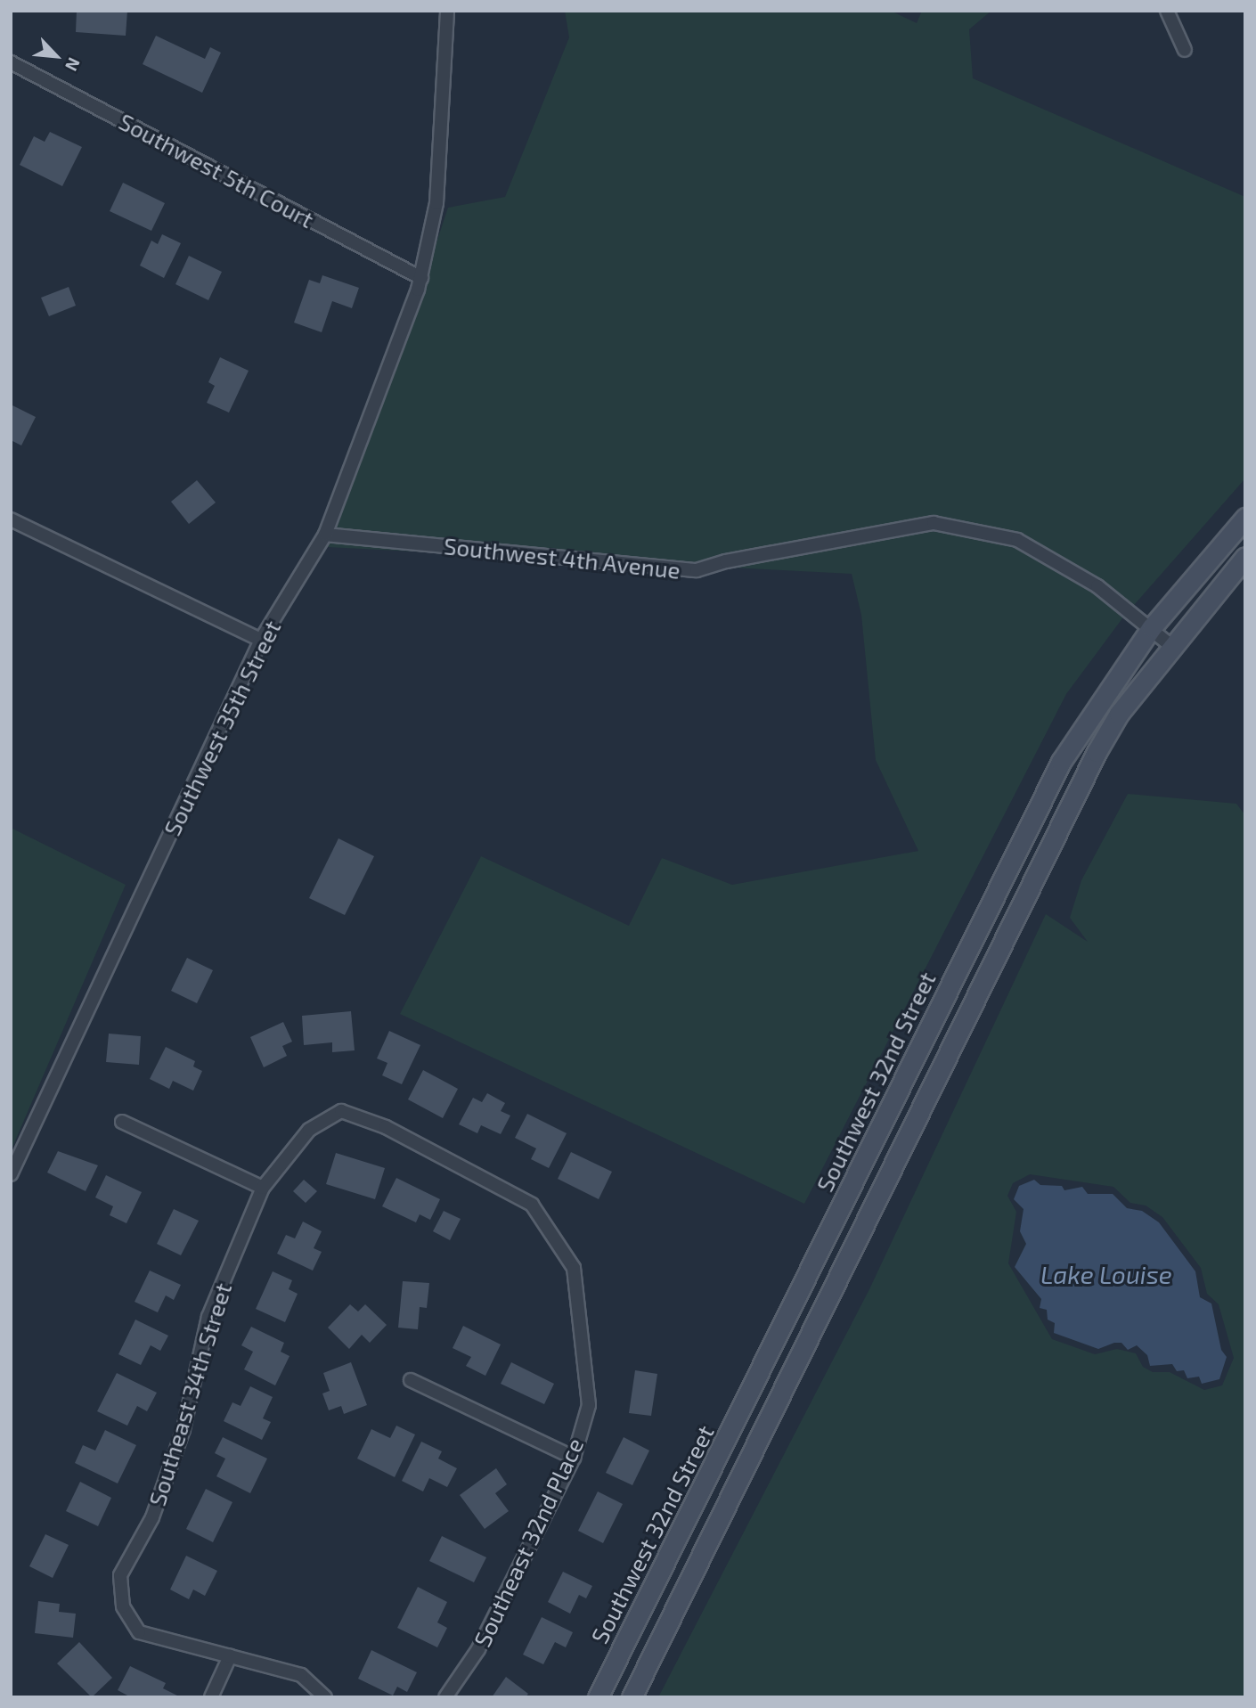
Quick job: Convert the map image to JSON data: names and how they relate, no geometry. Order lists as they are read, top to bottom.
{
  "streets": {
    "main road": ["Southwest 32nd Street"],
    "street": [
      "Southwest 5th Court",
      "Southwest 4th Avenue",
      "Southwest 35th Street",
      "Southeast 34th Street",
      "Southeast 32nd Place"
    ]
  },
  "crossings": [
    ["Southwest 5th Court", "Southwest 35th Street"],
    ["Southwest 4th Avenue", "Southwest 35th Street"],
    ["Southwest 4th Avenue", "Southwest 32nd Street"],
    ["Southeast 34th Street", "Southeast 32nd Place"]
  ],
  "water": ["Lake Louise"],
  "north": "bottom right"
}
